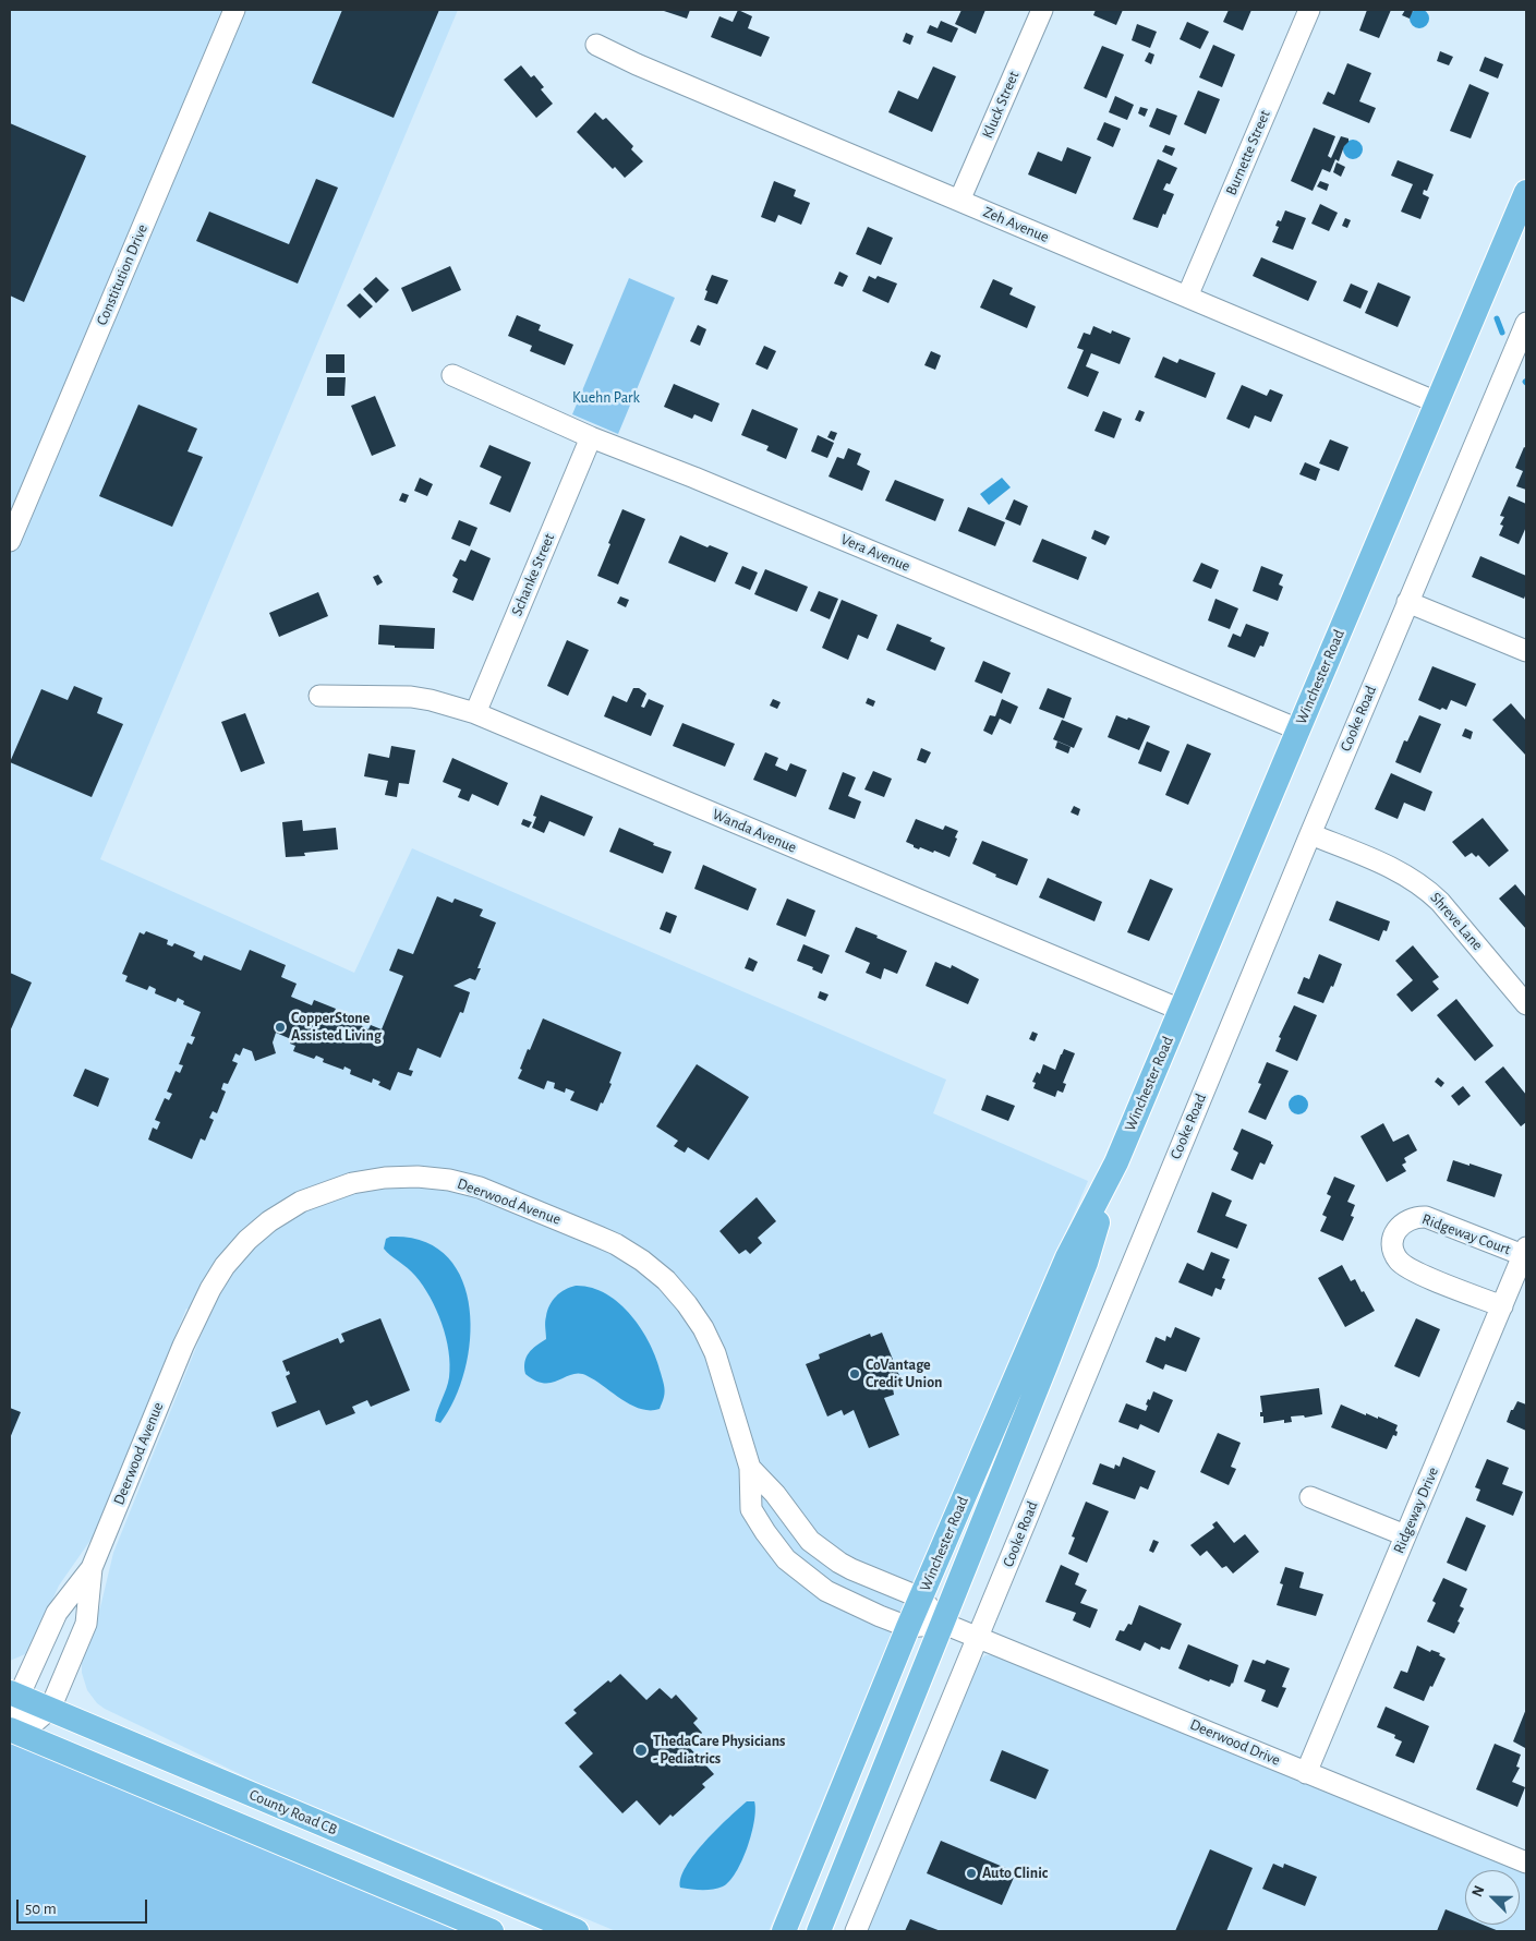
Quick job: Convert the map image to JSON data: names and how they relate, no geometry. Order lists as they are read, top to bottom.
{
  "streets": {
    "main road": ["Winchester Road", "County Road CB"],
    "street": [
      "Kluck Street",
      "Burnette Street",
      "Zeh Avenue",
      "Constitution Drive",
      "Vera Avenue",
      "Schanke Street",
      "Cooke Road",
      "Wanda Avenue",
      "Shreve Lane",
      "Deerwood Avenue",
      "Ridgeway Court",
      "Ridgeway Drive",
      "Deerwood Drive"
    ]
  },
  "crossings": [
    ["Kluck Street", "Zeh Avenue"],
    ["Burnette Street", "Zeh Avenue"],
    ["Zeh Avenue", "Winchester Road"],
    ["Vera Avenue", "Schanke Street"],
    ["Vera Avenue", "Winchester Road"],
    ["Schanke Street", "Wanda Avenue"],
    ["Winchester Road", "Wanda Avenue"],
    ["Winchester Road", "Deerwood Avenue"],
    ["Winchester Road", "Deerwood Drive"],
    ["Cooke Road", "Shreve Lane"],
    ["Cooke Road", "Deerwood Drive"],
    ["Deerwood Avenue", "Deerwood Drive"],
    ["Deerwood Avenue", "County Road CB"],
    ["Ridgeway Court", "Ridgeway Drive"],
    ["Ridgeway Drive", "Deerwood Drive"]
  ],
  "parks": ["Kuehn Park"],
  "places": [
    "CopperStone Assisted Living",
    "CoVantage Credit Union",
    "ThedaCare Physicians - Pediatrics",
    "Auto Clinic"
  ],
  "scale_bar": "50 m",
  "north": "top left"
}
